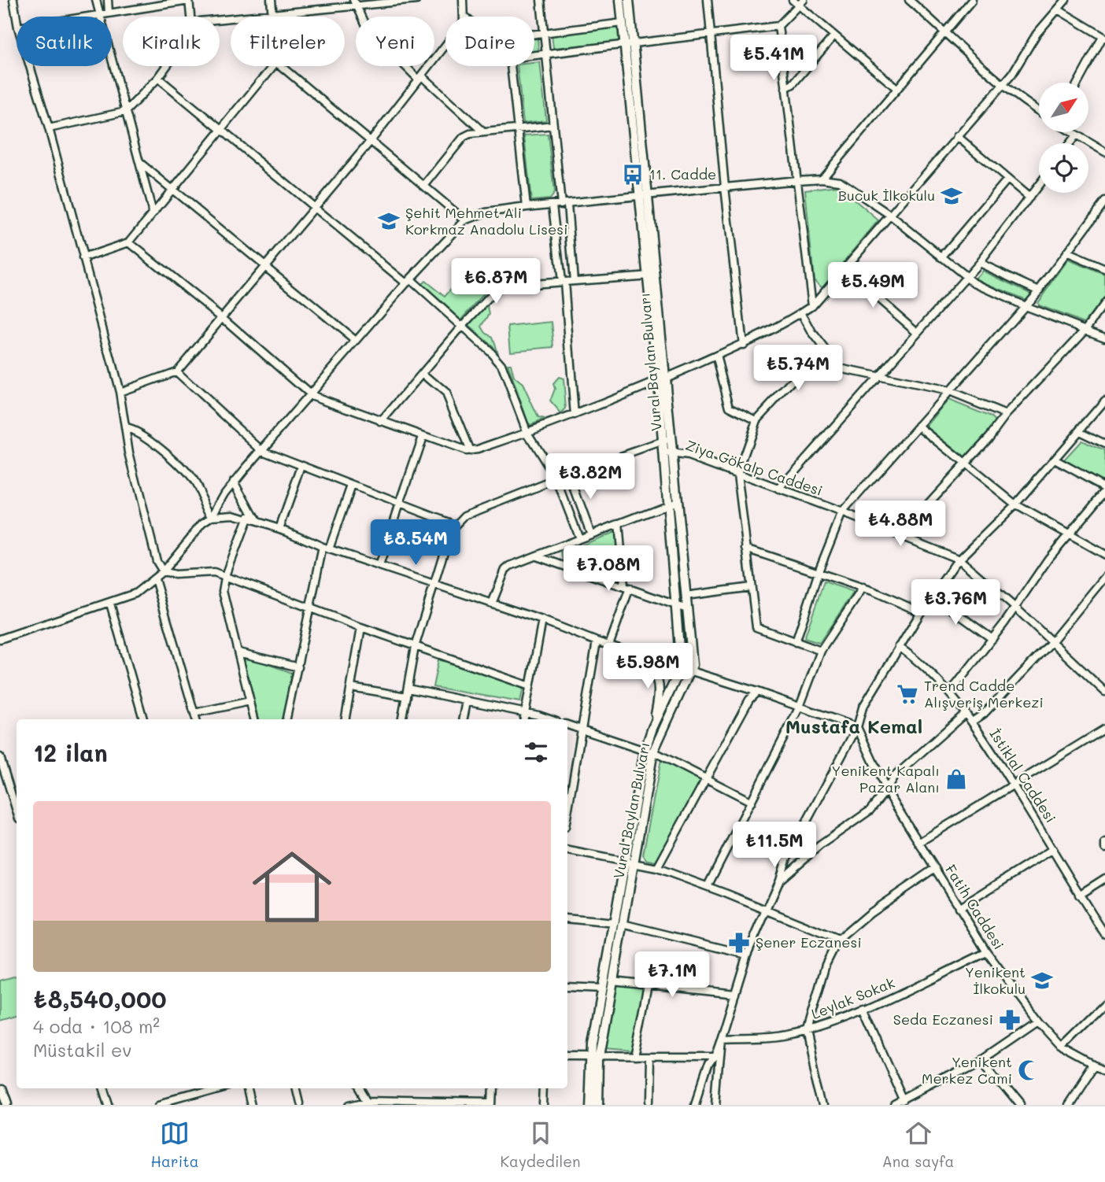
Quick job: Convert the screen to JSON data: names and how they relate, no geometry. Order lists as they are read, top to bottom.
{
  "streets": {
    "main road": ["Vural Baylan Bulvarı"],
    "street": [
      "Ziya Gökalp Caddesi",
      "İstiklal Caddesi",
      "Fatih Caddesi",
      "Leylak Sokak"
    ]
  },
  "crossings": [
    ["Vural Baylan Bulvarı", "Ziya Gökalp Caddesi"],
    ["Fatih Caddesi", "Leylak Sokak"]
  ],
  "districts": ["Mustafa Kemal"],
  "places": {
    "bus stop": ["11. Cadde"],
    "school or university": ["Bucuk İlkokulu", "Şehit Mehmet Ali Korkmaz Anadolu Lisesi", "Yenikent İlkokulu"],
    "supermarket": ["Trend Cadde Alışveriş Merkezi"],
    "shop": ["Yenikent Kapalı Pazar Alanı"],
    "pharmacy": ["Şener Eczanesi", "Seda Eczanesi"],
    "mosque": ["Yenikent Merkez Cami"]
  },
  "north": "top right",
  "page": {
    "chip": [
      "Satılık",
      "Kiralık",
      "Filtreler",
      "Yeni",
      "Daire"
    ],
    "price": [
      "₺5.41M",
      "₺6.87M",
      "₺5.49M",
      "₺5.74M",
      "₺3.82M",
      "₺4.88M",
      "₺8.54M",
      "₺7.08M",
      "₺3.76M",
      "₺5.98M",
      "₺11.5M",
      "₺7.1M"
    ],
    "heading": "12 ilan",
    "list": [
      {
        "name": "₺8,540,000",
        "note": "4 oda · 108 m² · Müstakil ev"
      }
    ],
    "tabs": ["Harita", "Kaydedilen", "Ana sayfa"]
  }
}
